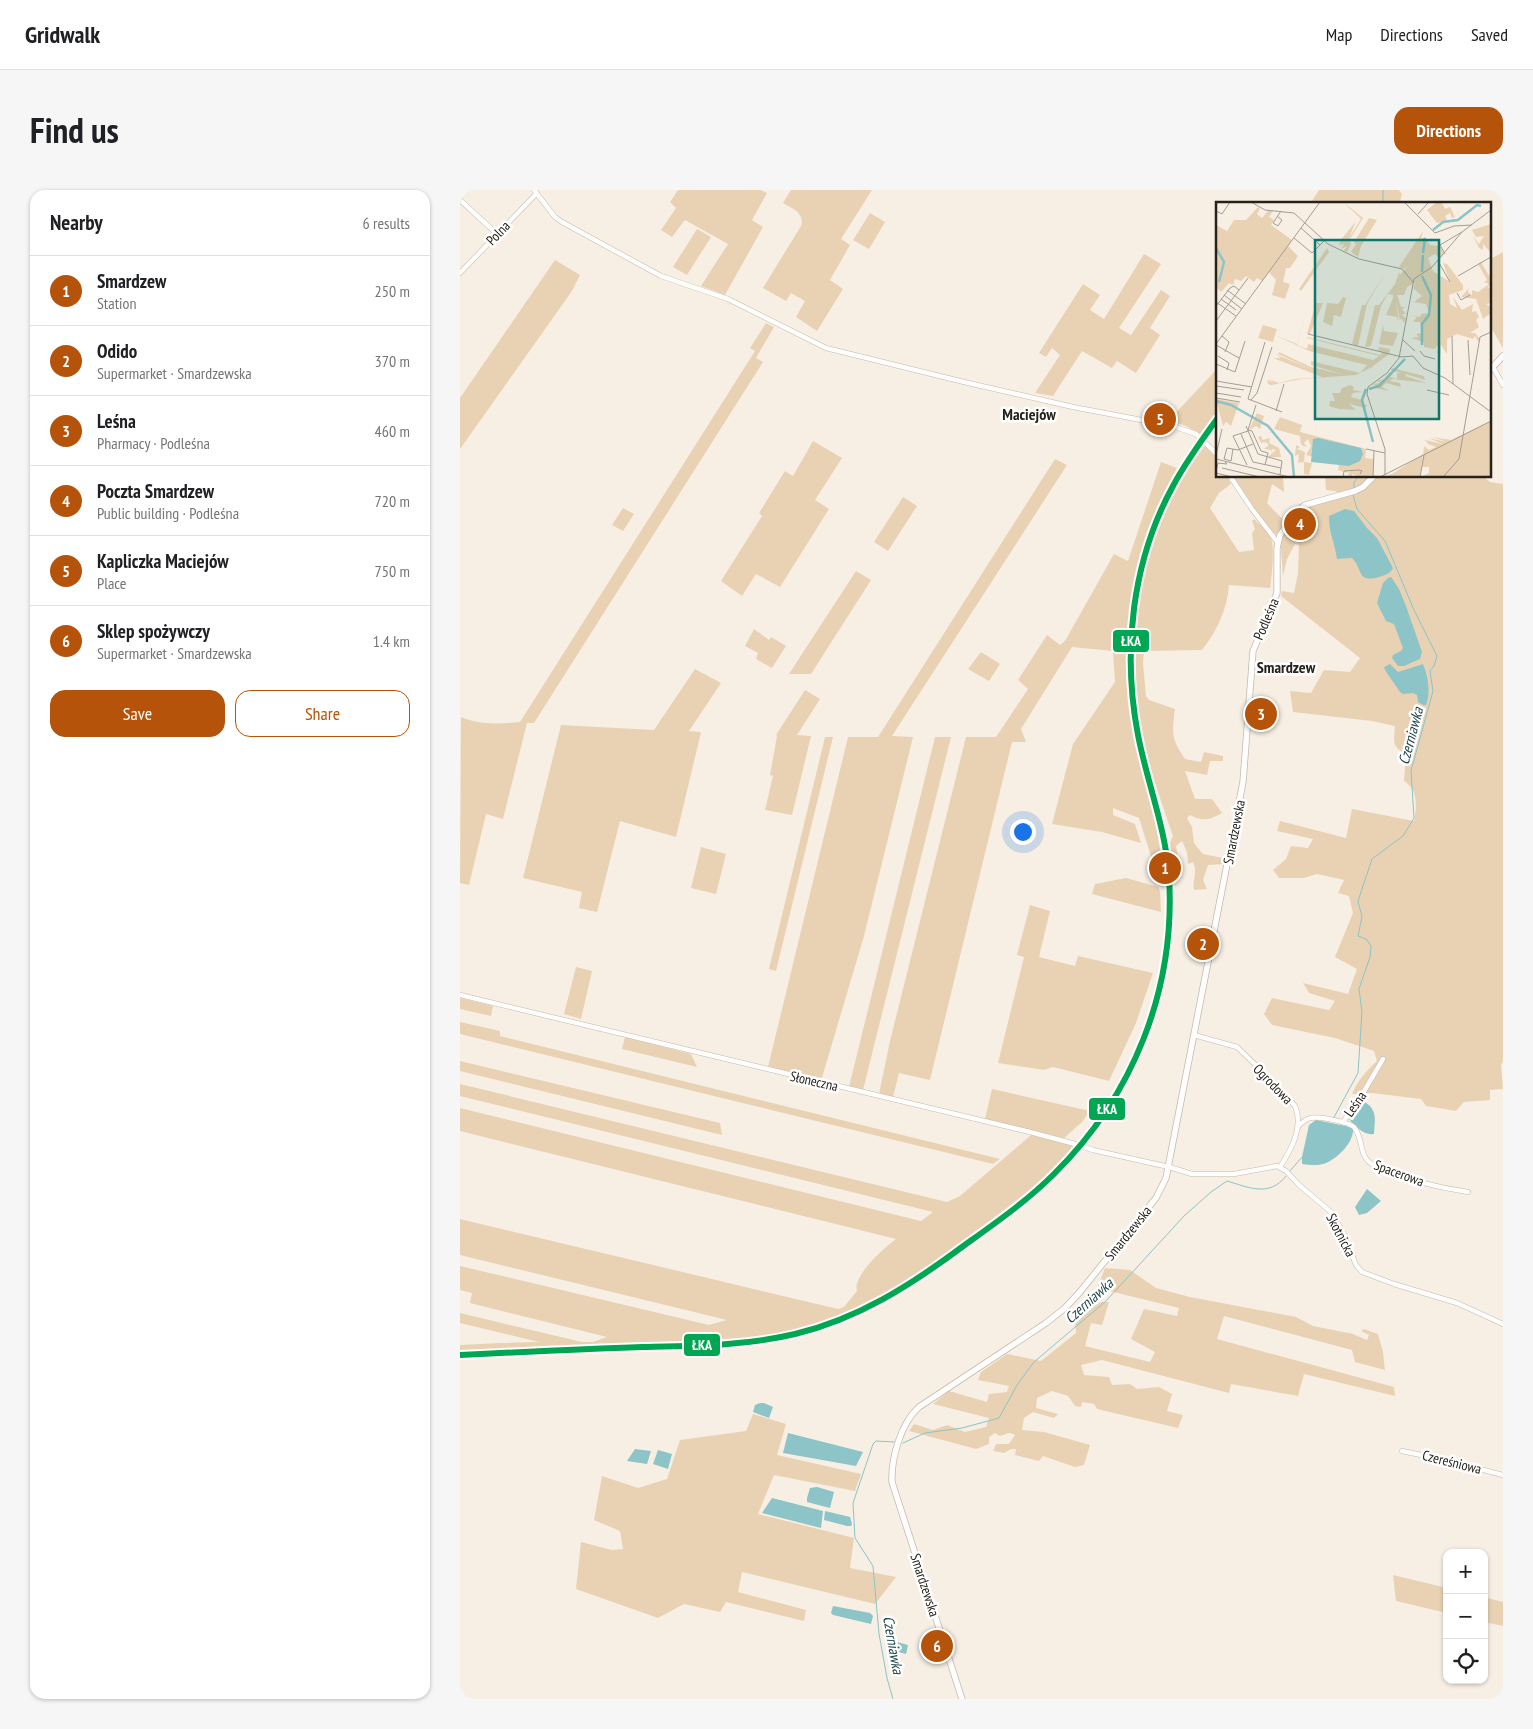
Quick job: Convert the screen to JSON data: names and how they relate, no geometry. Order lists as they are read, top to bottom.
{
  "streets": {
    "street": [
      "Polna",
      "Podleśna",
      "Smardzewska",
      "Słoneczna",
      "Ogrodowa",
      "Leśna",
      "Spacerowa",
      "Skotnicka",
      "Czereśniowa"
    ]
  },
  "crossings": [
    ["Podleśna", "Smardzewska"],
    ["Smardzewska", "Słoneczna"],
    ["Smardzewska", "Ogrodowa"],
    ["Leśna", "Spacerowa"]
  ],
  "districts": ["Maciejów", "Smardzew"],
  "water": ["Czerniawka"],
  "lines": ["transit line ŁKA"],
  "page": {
    "header": "Gridwalk",
    "nav": ["Map", "Directions", "Saved"],
    "title": "Find us",
    "buttons": [
      "Directions",
      ["Save", "Share"]
    ],
    "heading": ["Nearby", "6 results"],
    "list": [
      {
        "mark": "1",
        "name": "Smardzew",
        "note": "Station",
        "value": "250 m"
      },
      {
        "mark": "2",
        "name": "Odido",
        "note": "Supermarket · Smardzewska",
        "value": "370 m"
      },
      {
        "mark": "3",
        "name": "Leśna",
        "note": "Pharmacy · Podleśna",
        "value": "460 m"
      },
      {
        "mark": "4",
        "name": "Poczta Smardzew",
        "note": "Public building · Podleśna",
        "value": "720 m"
      },
      {
        "mark": "5",
        "name": "Kapliczka Maciejów",
        "note": "Place",
        "value": "750 m"
      },
      {
        "mark": "6",
        "name": "Sklep spożywczy",
        "note": "Supermarket · Smardzewska",
        "value": "1.4 km"
      }
    ],
    "pins": [
      "5",
      "4",
      "3",
      "1",
      "2",
      "6"
    ],
    "map_buttons": ["+", "−"]
  }
}
